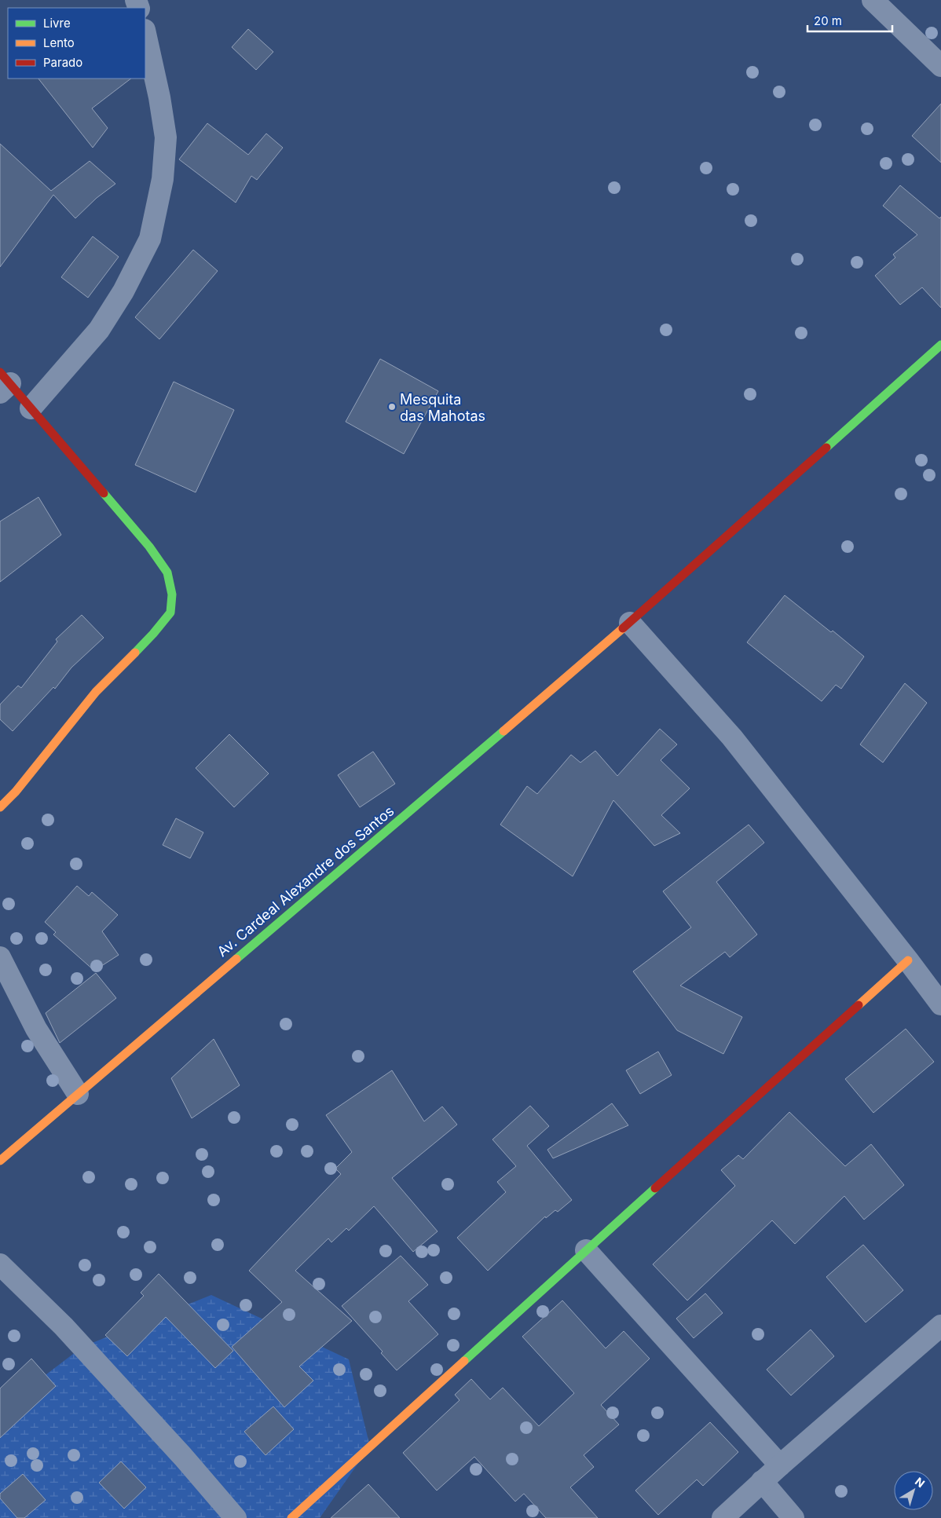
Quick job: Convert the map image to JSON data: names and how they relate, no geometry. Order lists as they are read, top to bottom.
{
  "streets": {
    "street": ["Av. Cardeal Alexandre dos Santos"]
  },
  "places": ["Mesquita das Mahotas"],
  "legend": ["Livre", "Lento", "Parado"],
  "scale_bar": "20 m",
  "north": "top right"
}
